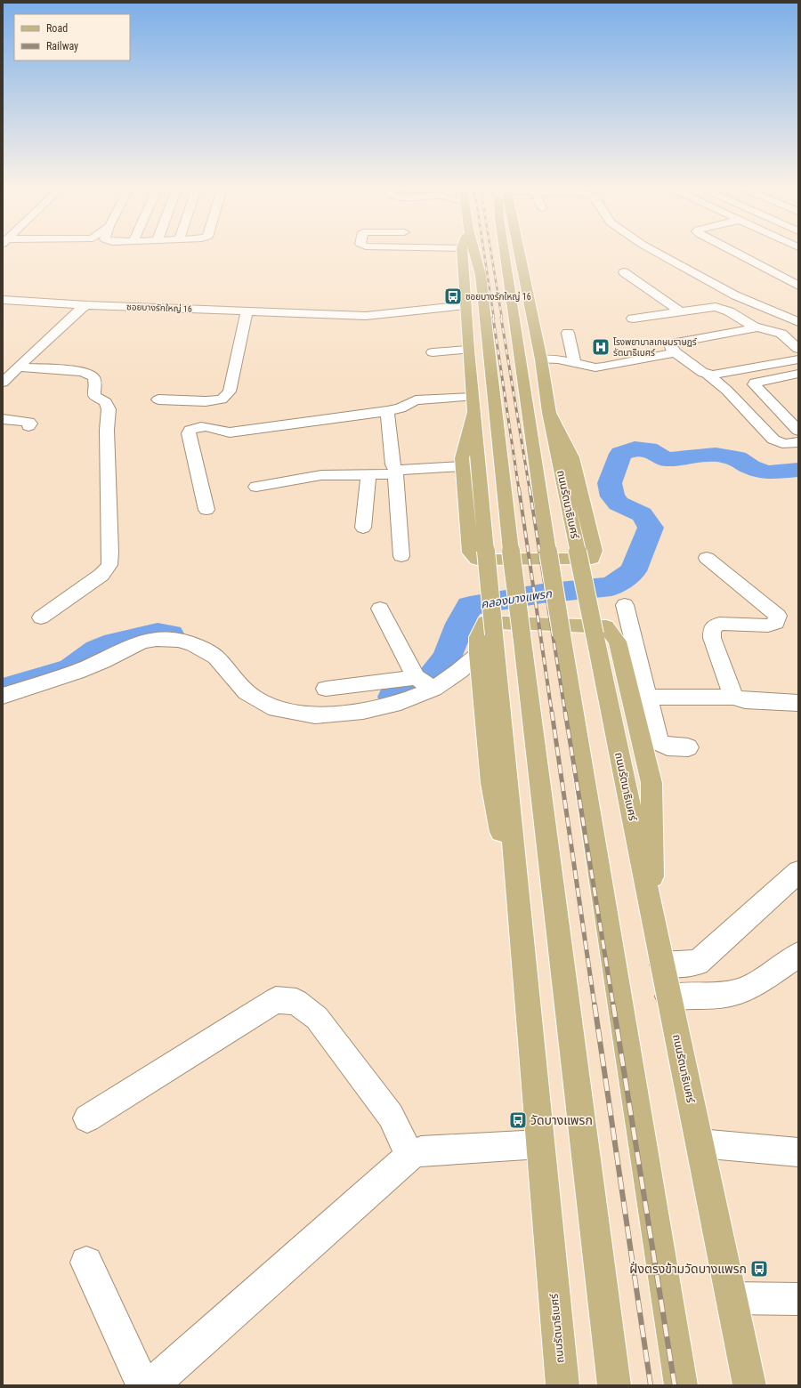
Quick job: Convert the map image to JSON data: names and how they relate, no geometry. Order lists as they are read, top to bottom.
{
  "streets": {
    "main road": ["ถนนรัตนาธิเบศร์"],
    "street": ["ซอยบางรักใหญ่ 16"]
  },
  "crossings": [
    ["ซอยบางรักใหญ่ 16", "ถนนรัตนาธิเบศร์"]
  ],
  "water": ["คลองบางแพรก"],
  "places": {
    "bus stop": ["ซอยบางรักใหญ่ 16", "วัดบางแพรก", "ฝั่งตรงข้ามวัดบางแพรก"],
    "hospital": ["โรงพยาบาลเกษมราษฏร์ รัตนาธิเบศร์"]
  },
  "legend": ["Road", "Railway"]
}
